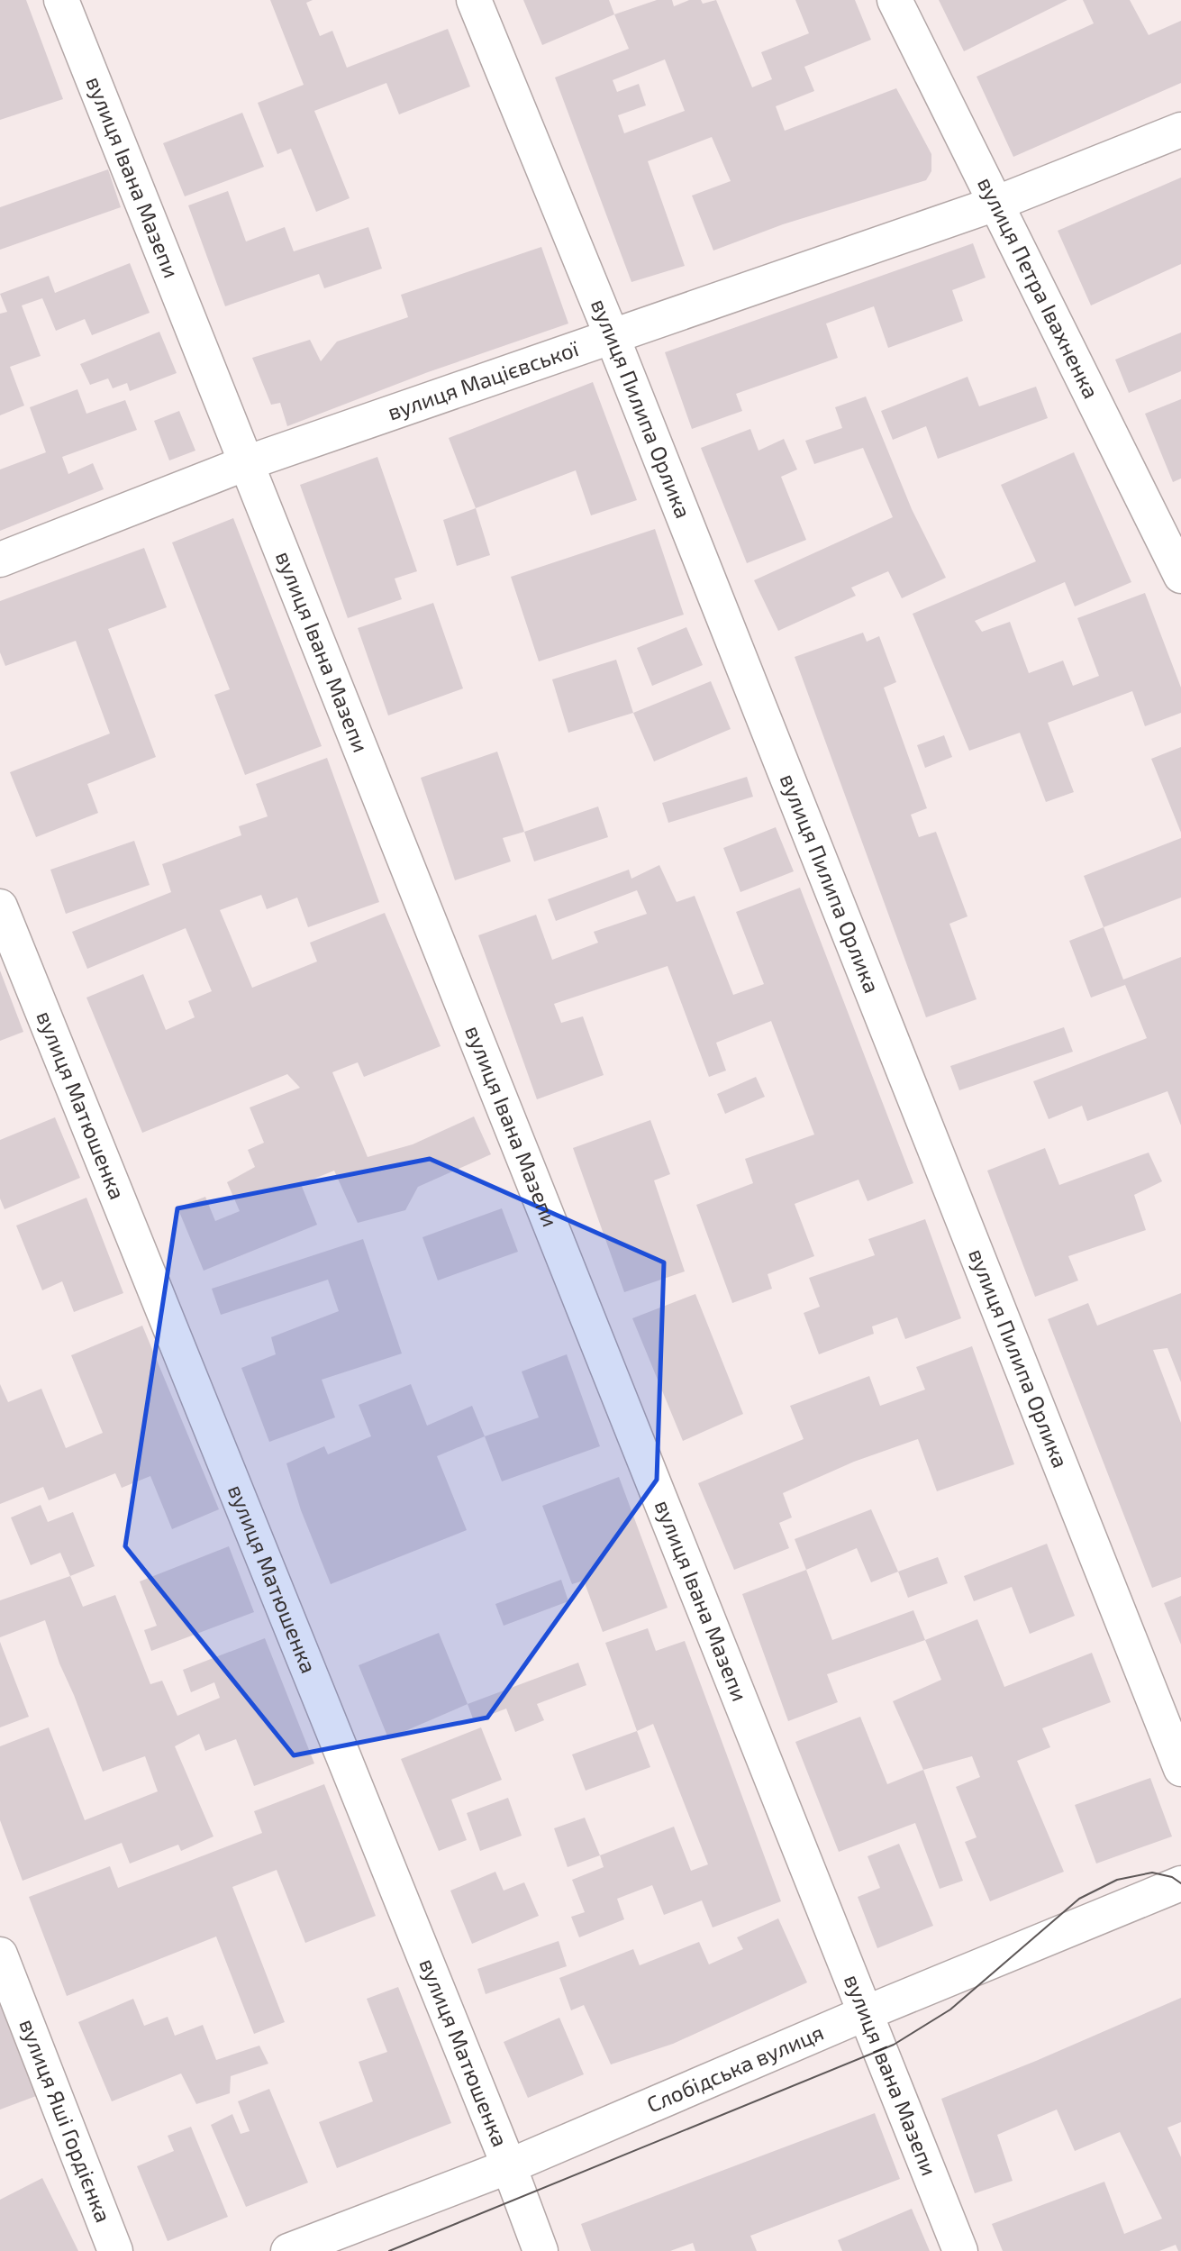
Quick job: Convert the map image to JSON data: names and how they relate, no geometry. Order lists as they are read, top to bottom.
{
  "streets": {
    "street": [
      "вулиця Івана Мазепи",
      "вулиця Петра Івахненка",
      "вулиця Мацієвської",
      "вулиця Пилипа Орлика",
      "вулиця Матюшенка",
      "Слобідська вулиця",
      "вулиця Яші Гордієнка"
    ]
  },
  "crossings": [
    ["вулиця Івана Мазепи", "вулиця Мацієвської"],
    ["вулиця Івана Мазепи", "Слобідська вулиця"],
    ["вулиця Петра Івахненка", "вулиця Мацієвської"],
    ["вулиця Мацієвської", "вулиця Пилипа Орлика"],
    ["вулиця Матюшенка", "Слобідська вулиця"]
  ]
}
